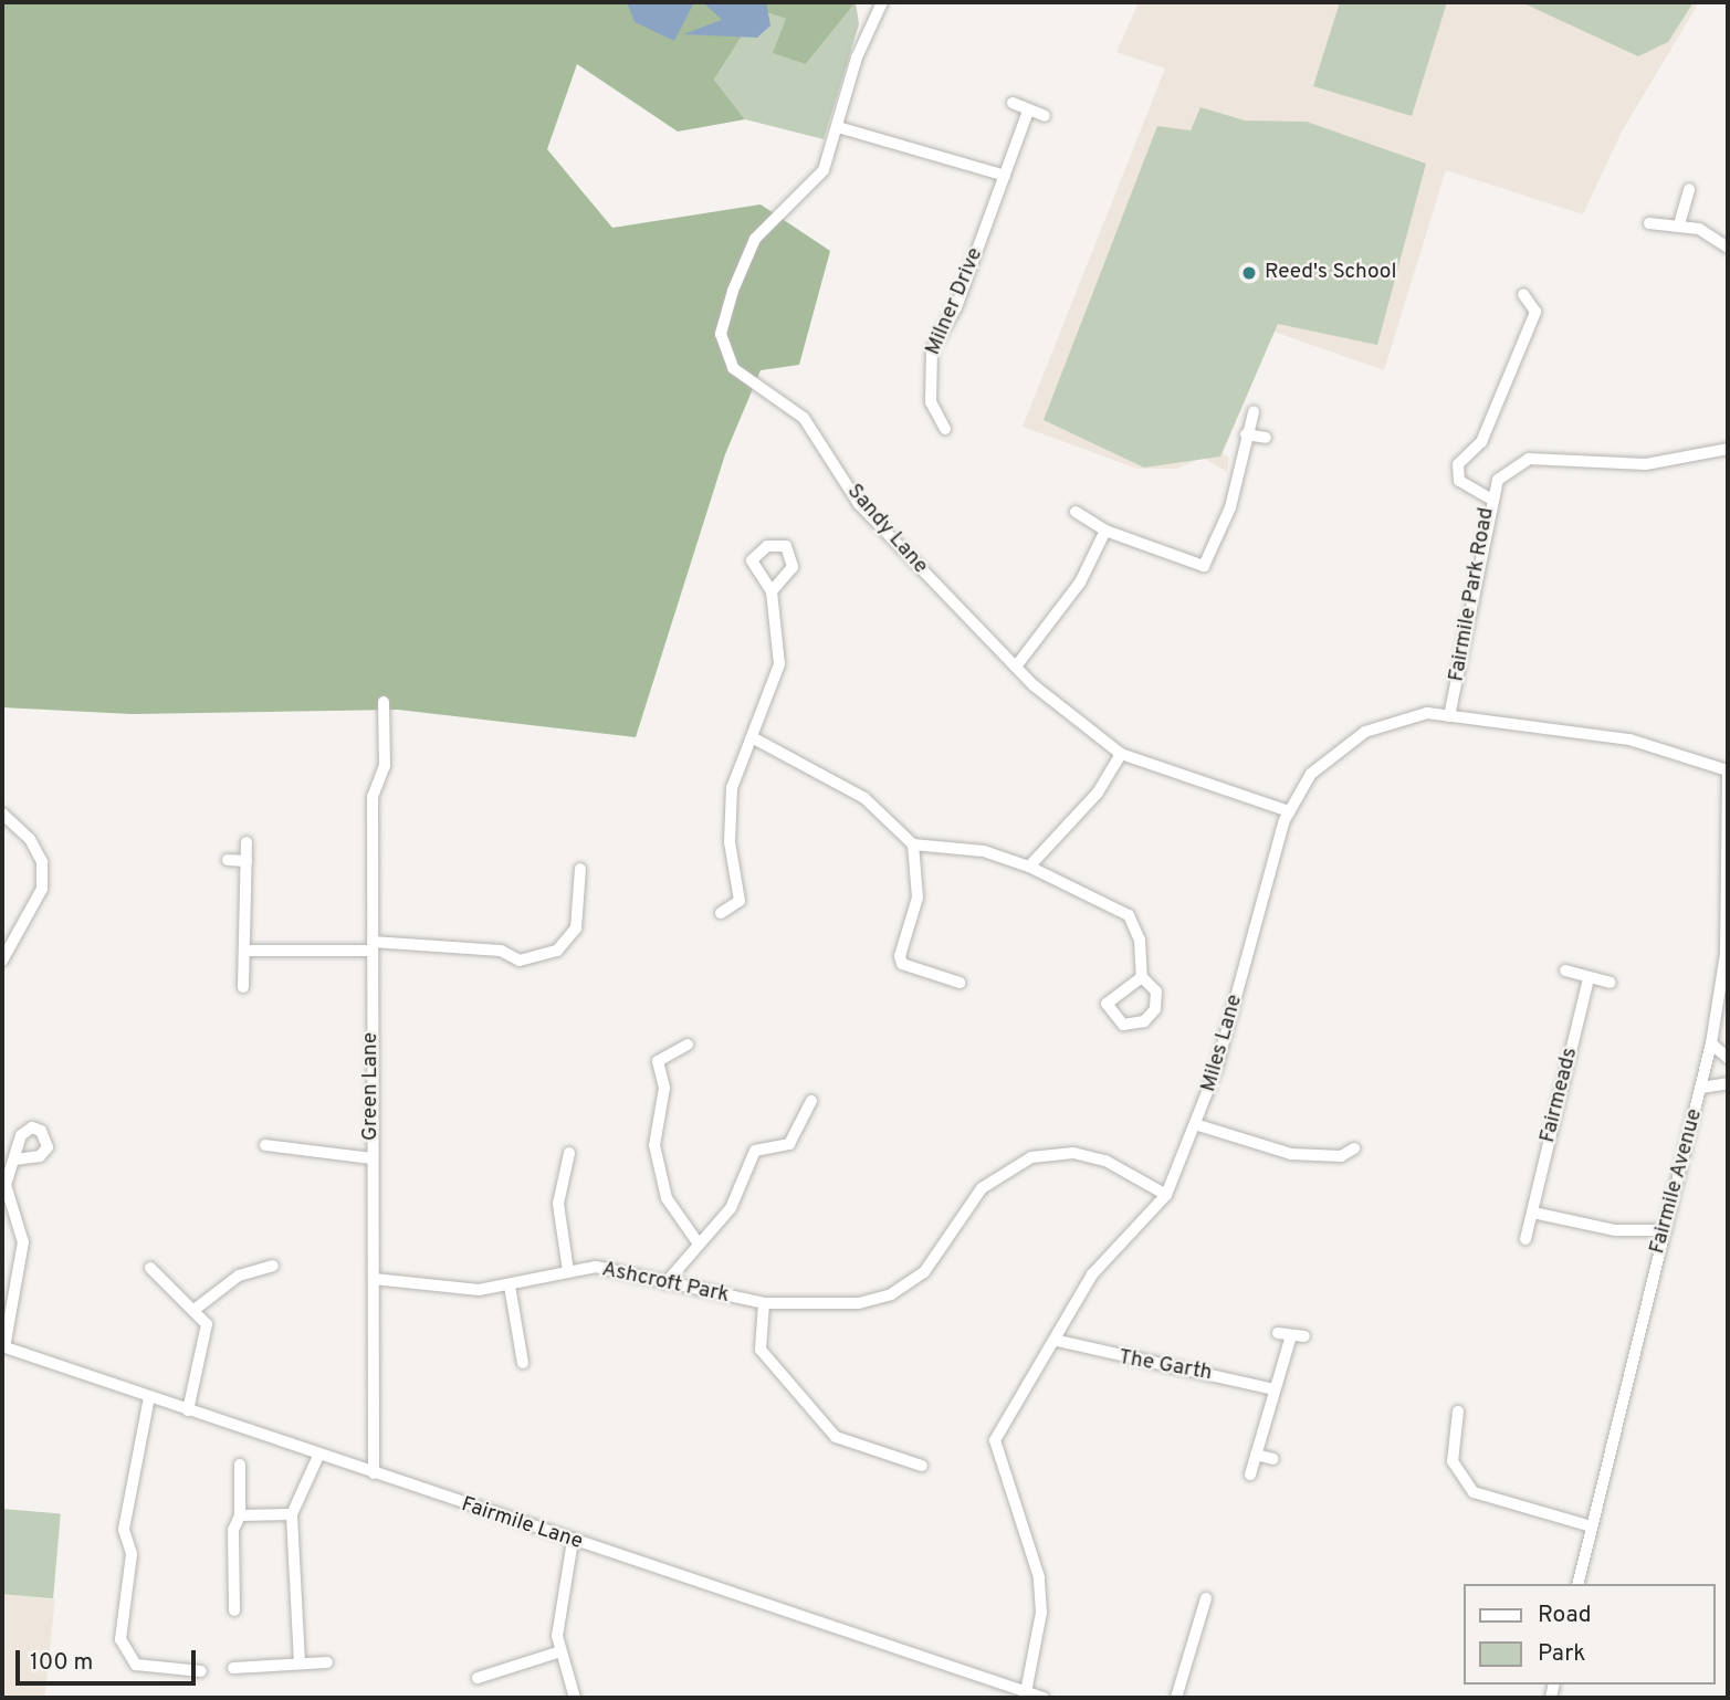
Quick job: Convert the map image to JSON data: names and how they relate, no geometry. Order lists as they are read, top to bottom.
{
  "streets": {
    "street": [
      "Milner Drive",
      "Sandy Lane",
      "Fairmile Park Road",
      "Miles Lane",
      "Green Lane",
      "Fairmeads",
      "Fairmile Avenue",
      "Ashcroft Park",
      "The Garth",
      "Fairmile Lane"
    ]
  },
  "crossings": [
    ["Sandy Lane", "Miles Lane"],
    ["Fairmile Park Road", "Miles Lane"],
    ["Miles Lane", "Fairmile Avenue"],
    ["Miles Lane", "Ashcroft Park"],
    ["Miles Lane", "The Garth"],
    ["Miles Lane", "Fairmile Lane"],
    ["Green Lane", "Ashcroft Park"],
    ["Green Lane", "Fairmile Lane"]
  ],
  "places": ["Reed's School"],
  "legend": ["Road", "Park"],
  "scale_bar": "100 m"
}
